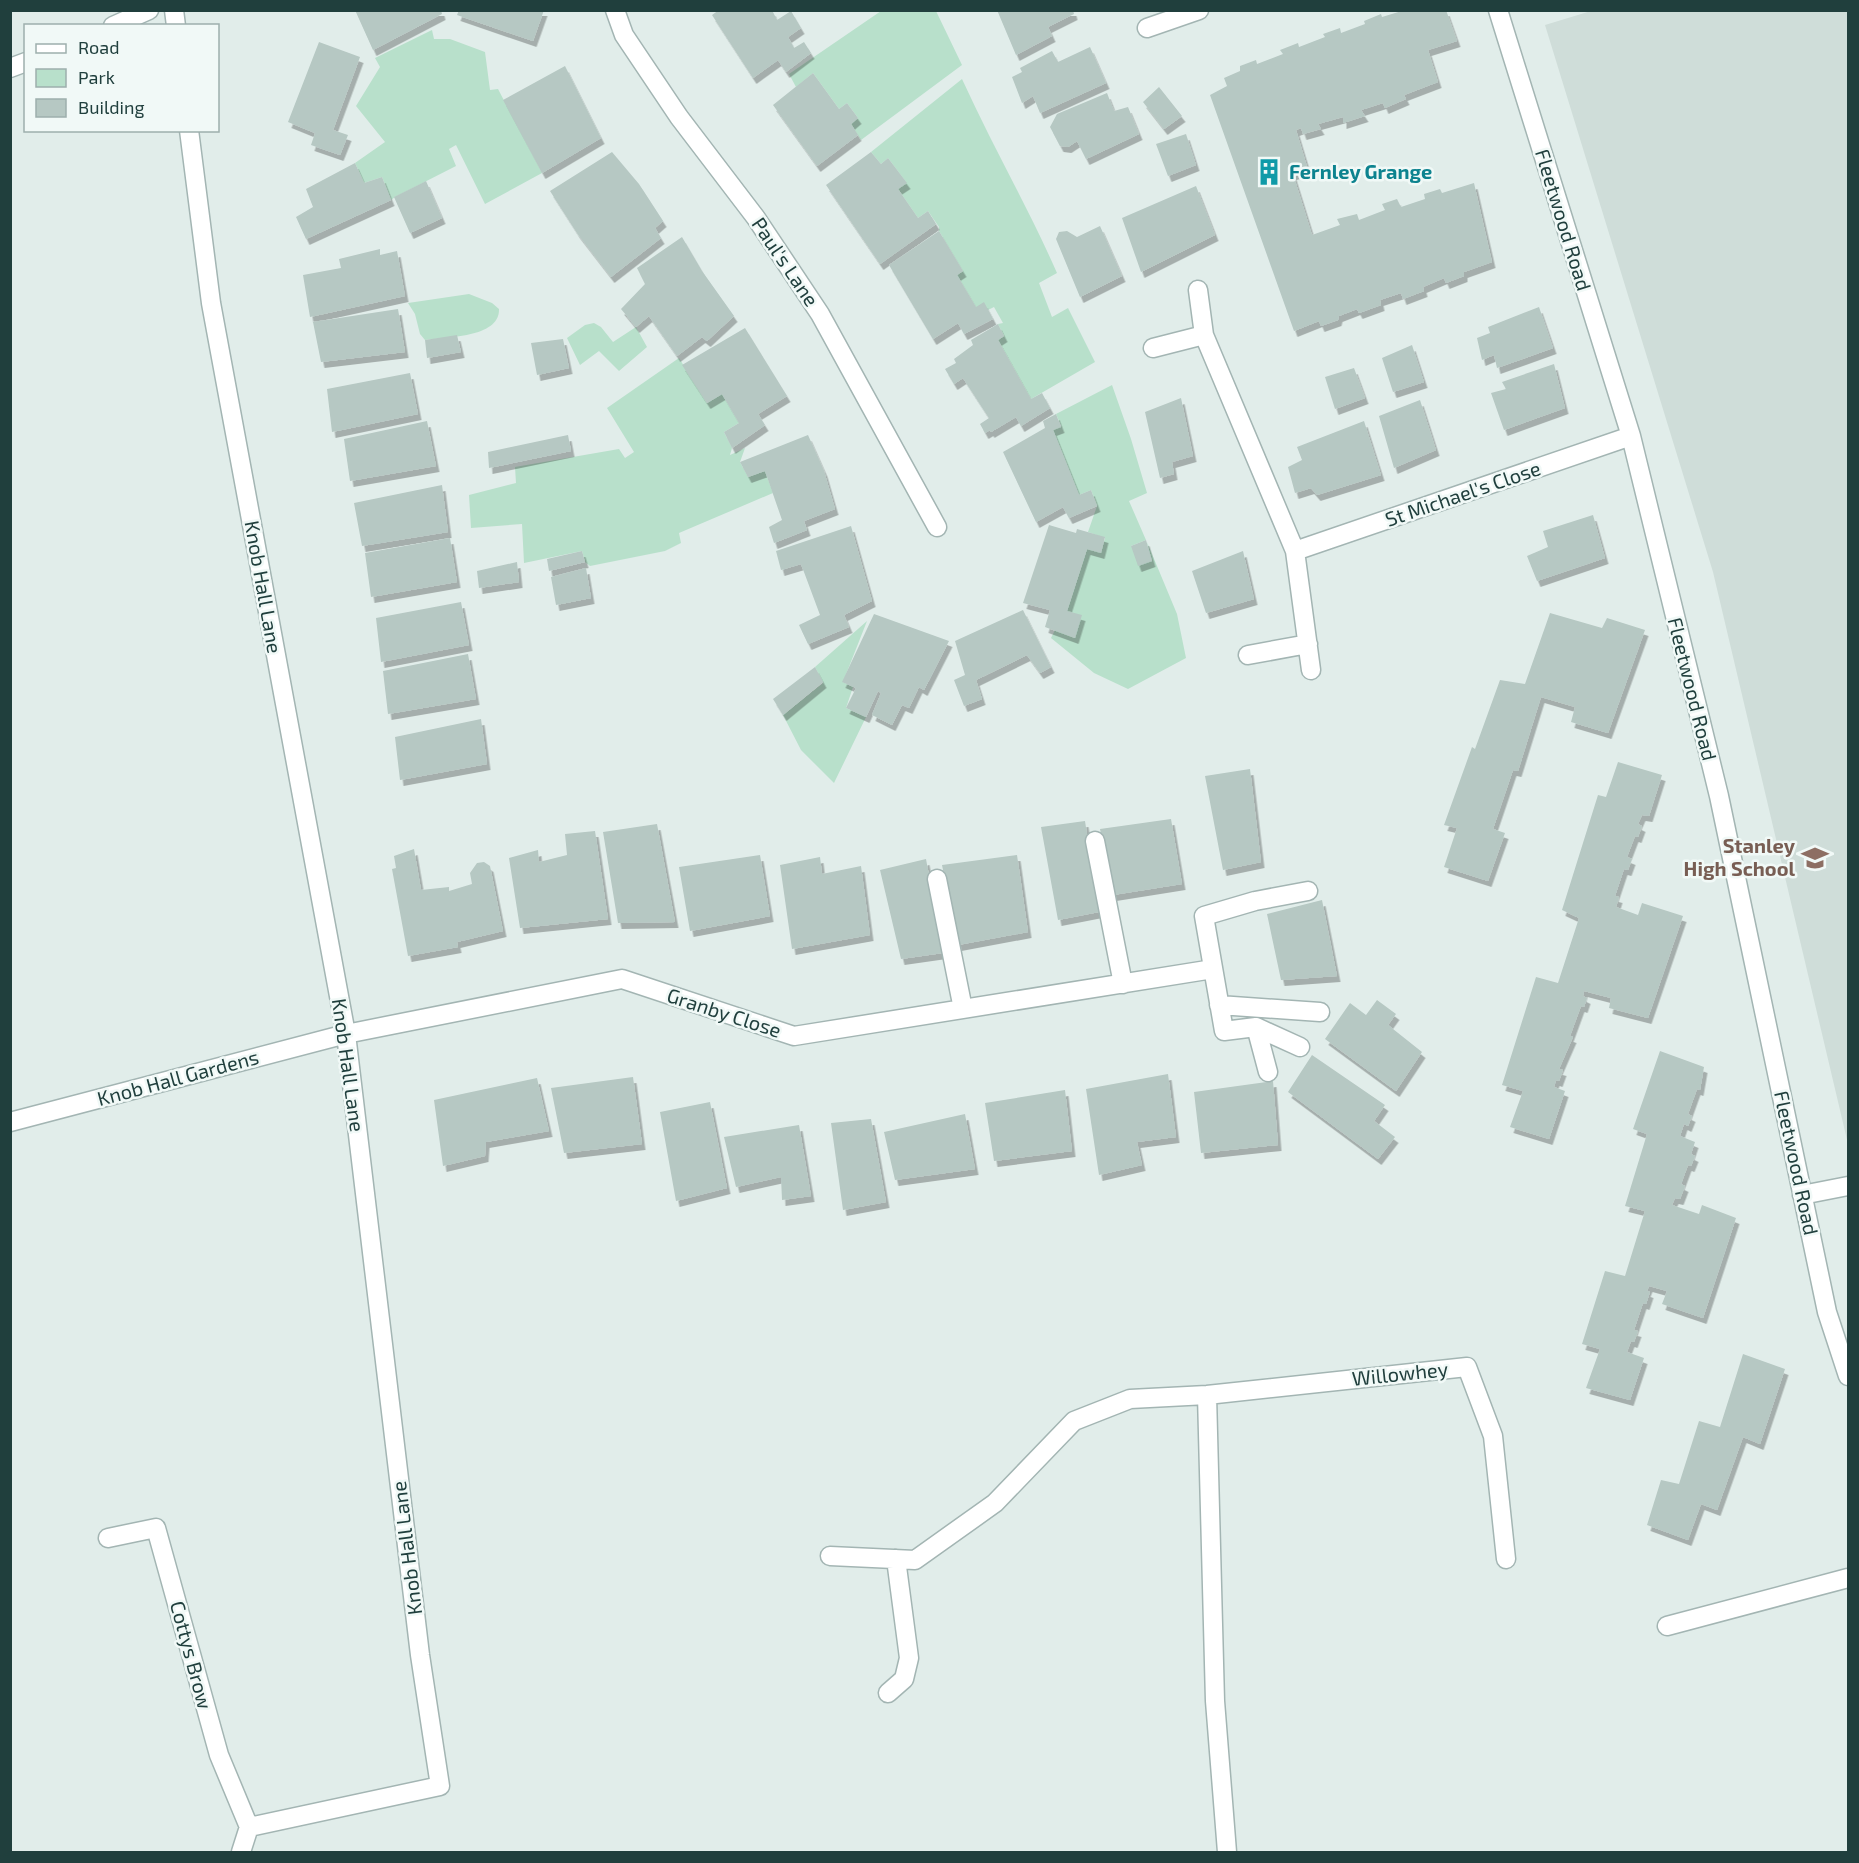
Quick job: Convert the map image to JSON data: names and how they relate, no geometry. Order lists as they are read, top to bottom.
{
  "streets": {
    "street": [
      "Fleetwood Road",
      "Paul's Lane",
      "St Michael's Close",
      "Knob Hall Lane",
      "Granby Close",
      "Knob Hall Gardens",
      "Willowhey",
      "Cottys Brow"
    ]
  },
  "crossings": [
    ["Fleetwood Road", "St Michael's Close"],
    ["Knob Hall Lane", "Granby Close"],
    ["Knob Hall Lane", "Knob Hall Gardens"],
    ["Knob Hall Lane", "Cottys Brow"],
    ["Granby Close", "Knob Hall Gardens"]
  ],
  "places": {
    "building": ["Fernley Grange"],
    "school or university": ["Stanley High School"]
  },
  "legend": ["Road", "Park", "Building"]
}
